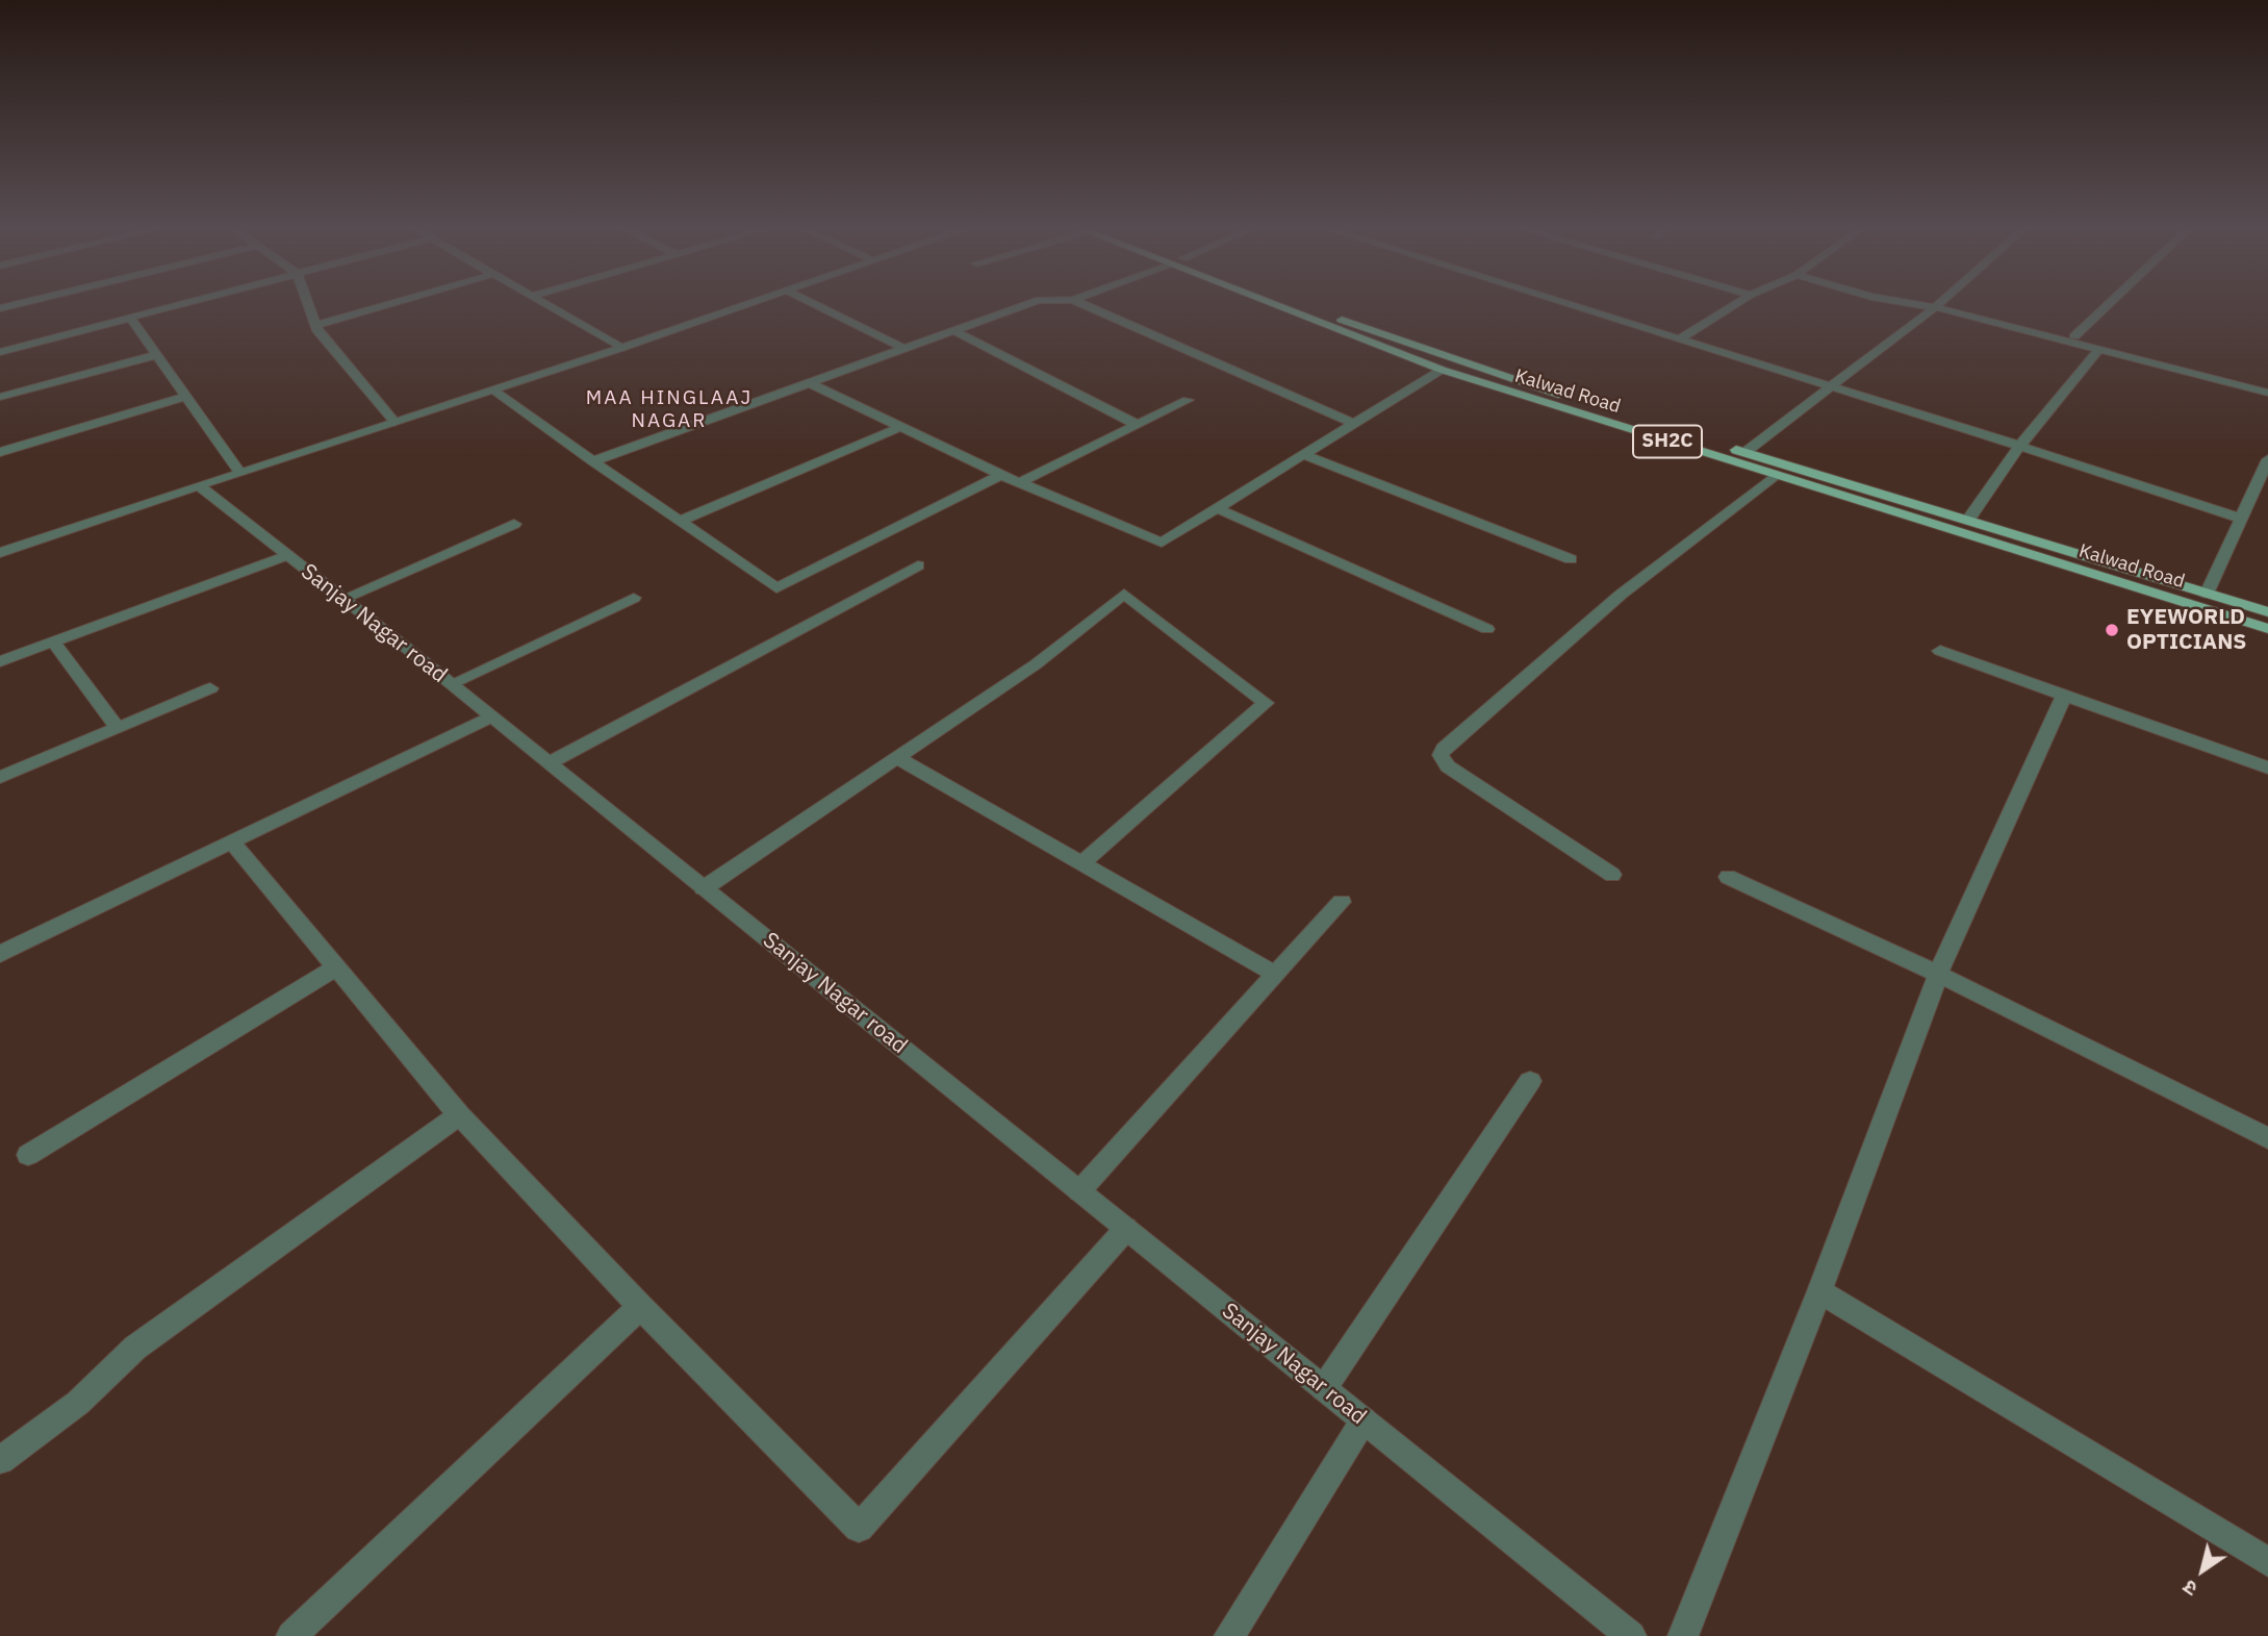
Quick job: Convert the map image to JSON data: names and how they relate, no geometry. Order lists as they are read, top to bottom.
{
  "streets": {
    "main road": ["Kalwad Road", "SH2C"],
    "street": ["Sanjay Nagar road"]
  },
  "districts": ["MAA HINGLAAJ NAGAR"],
  "places": ["EYEWORLD OPTICIANS"],
  "north": "bottom left"
}
